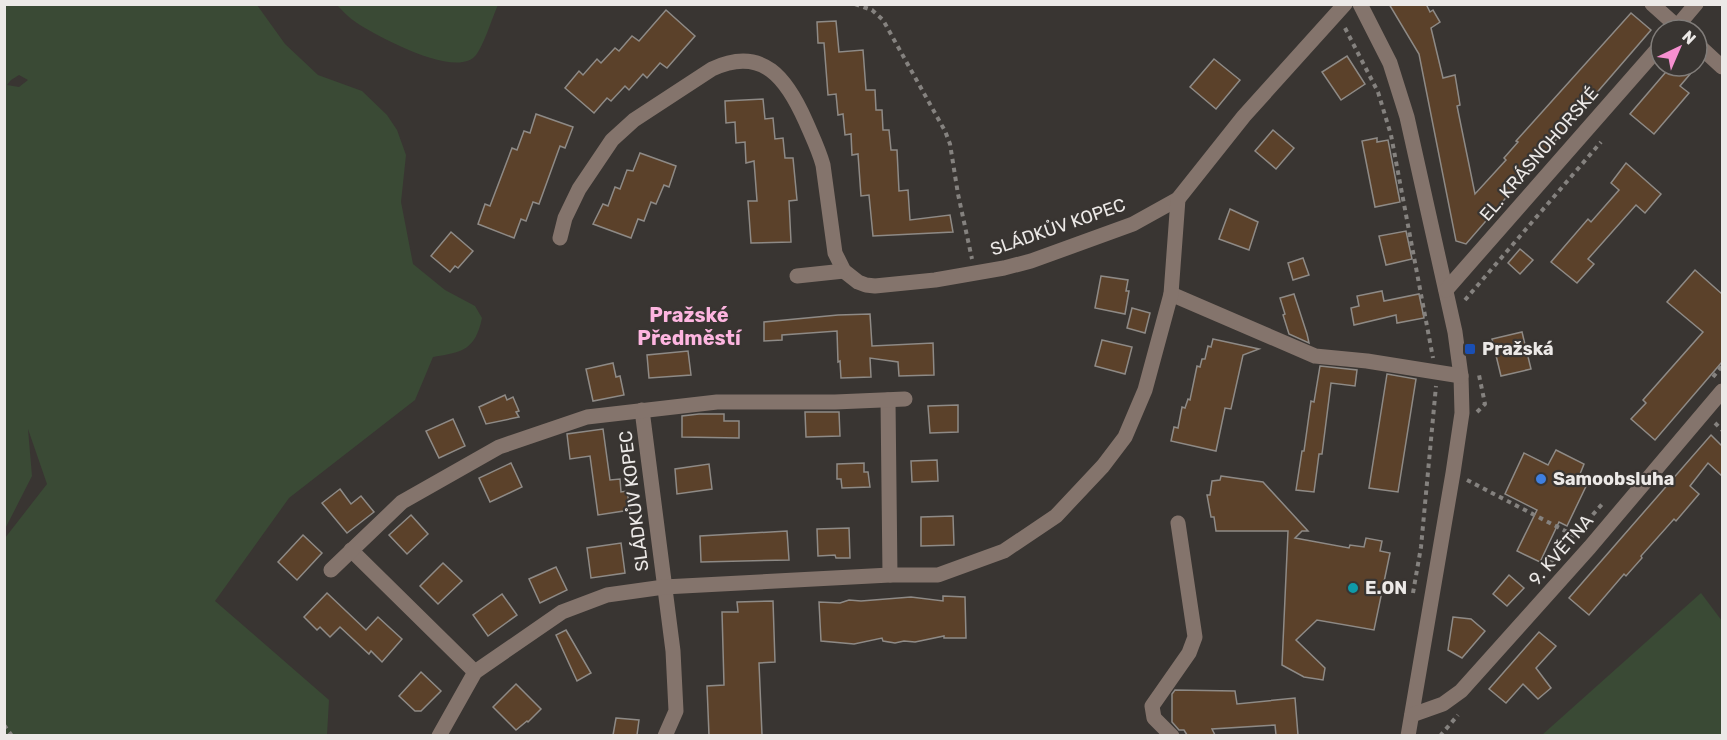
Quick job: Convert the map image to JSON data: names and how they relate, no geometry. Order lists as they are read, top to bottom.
{
  "streets": {
    "street": ["EL. KRÁSNOHORSKÉ", "SLÁDKŮV KOPEC", "9. KVĚTNA"]
  },
  "districts": ["Pražské Předměstí"],
  "places": {
    "transit": ["Pražská"],
    "other": ["Samoobsluha", "E.ON"]
  },
  "north": "top right"
}
